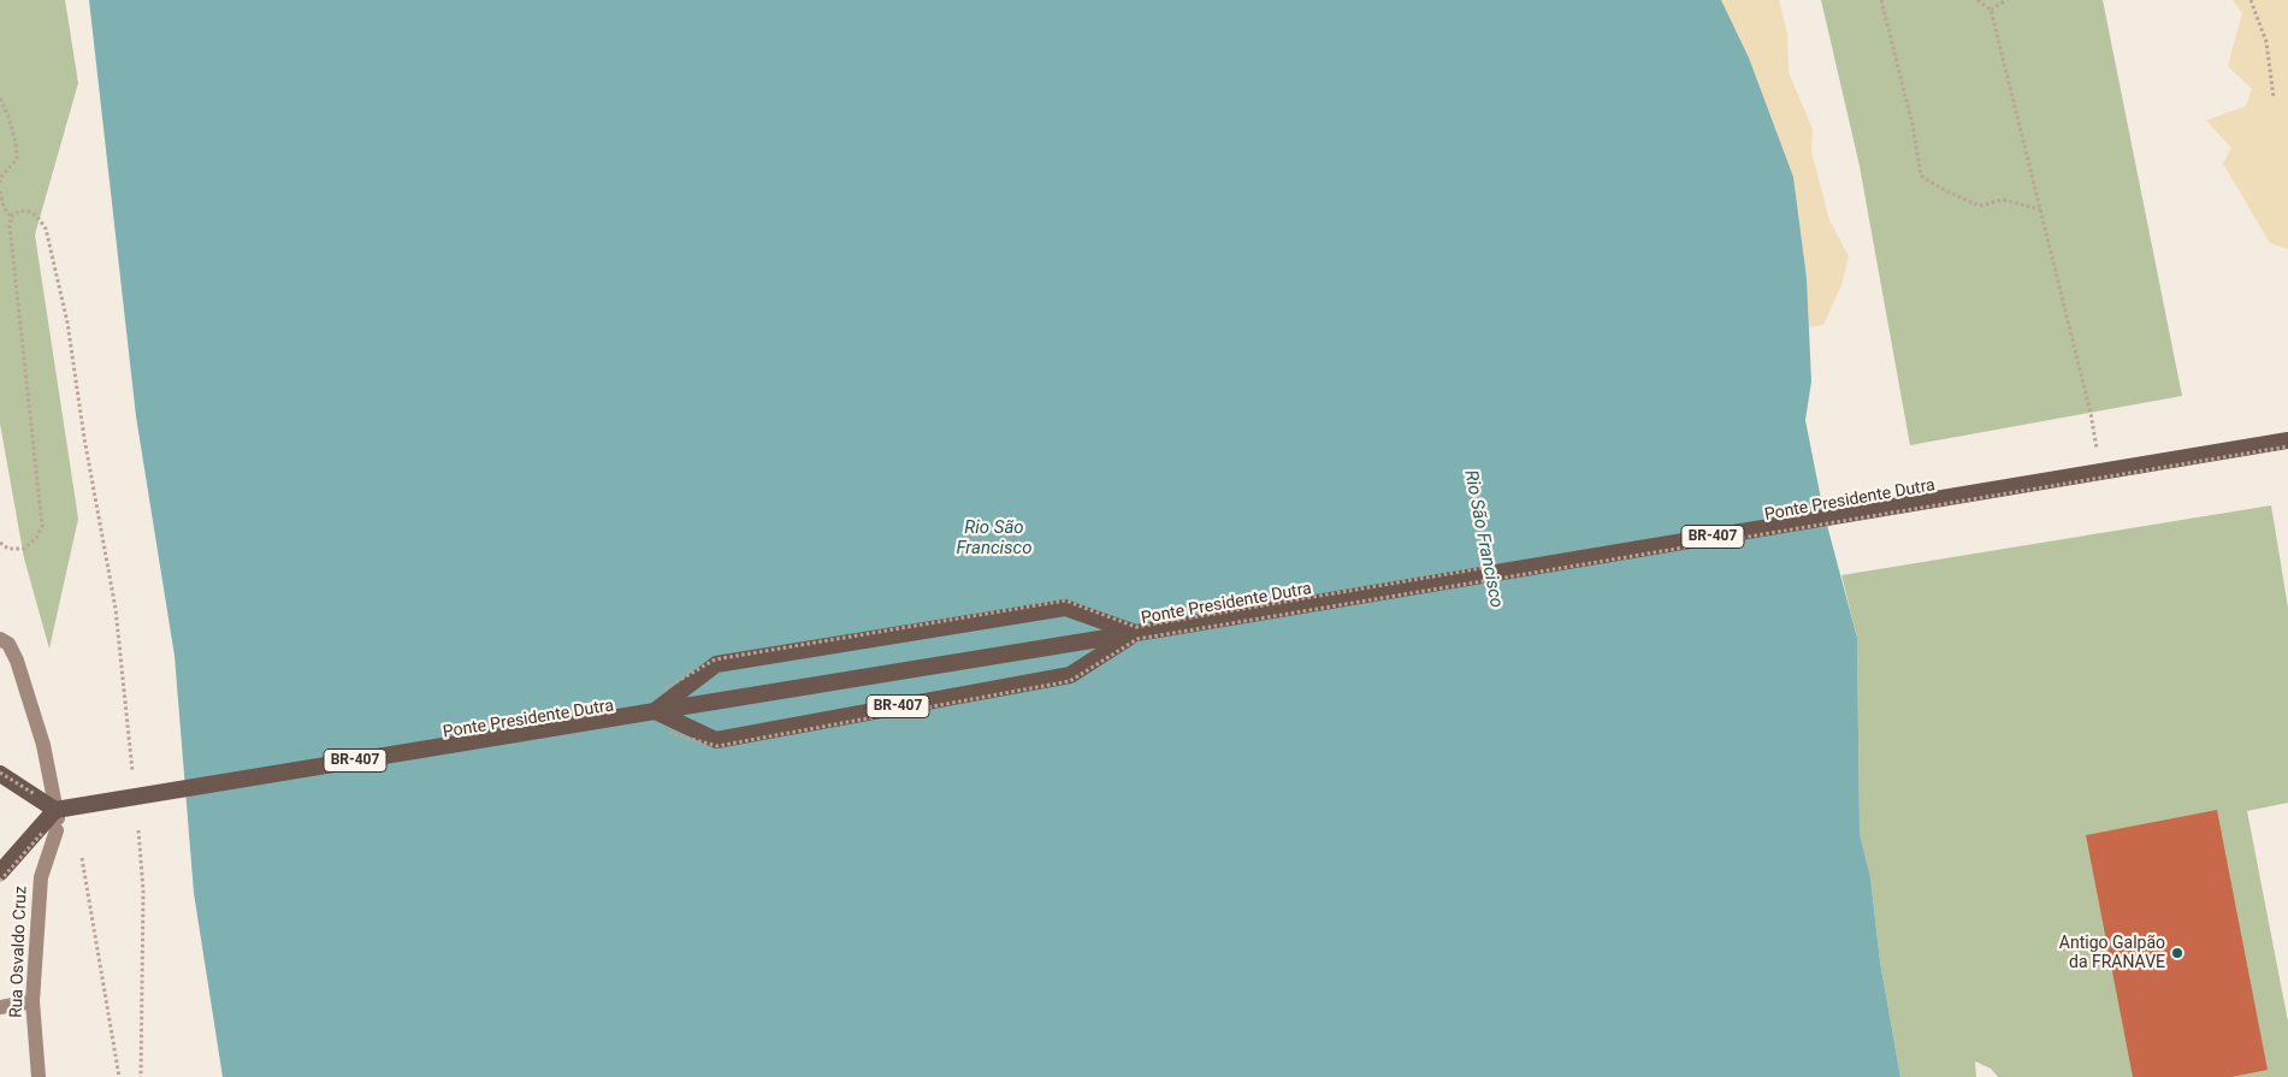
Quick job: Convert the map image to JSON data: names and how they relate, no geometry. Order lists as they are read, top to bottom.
{
  "streets": {
    "highway": ["Ponte Presidente Dutra", "BR-407"],
    "main road": ["Rua Osvaldo Cruz"]
  },
  "crossings": [
    ["Ponte Presidente Dutra", "BR-407"],
    ["BR-407", "Rua Osvaldo Cruz"]
  ],
  "water": ["Rio São Francisco"],
  "places": ["Antigo Galpão da FRANAVE"]
}
